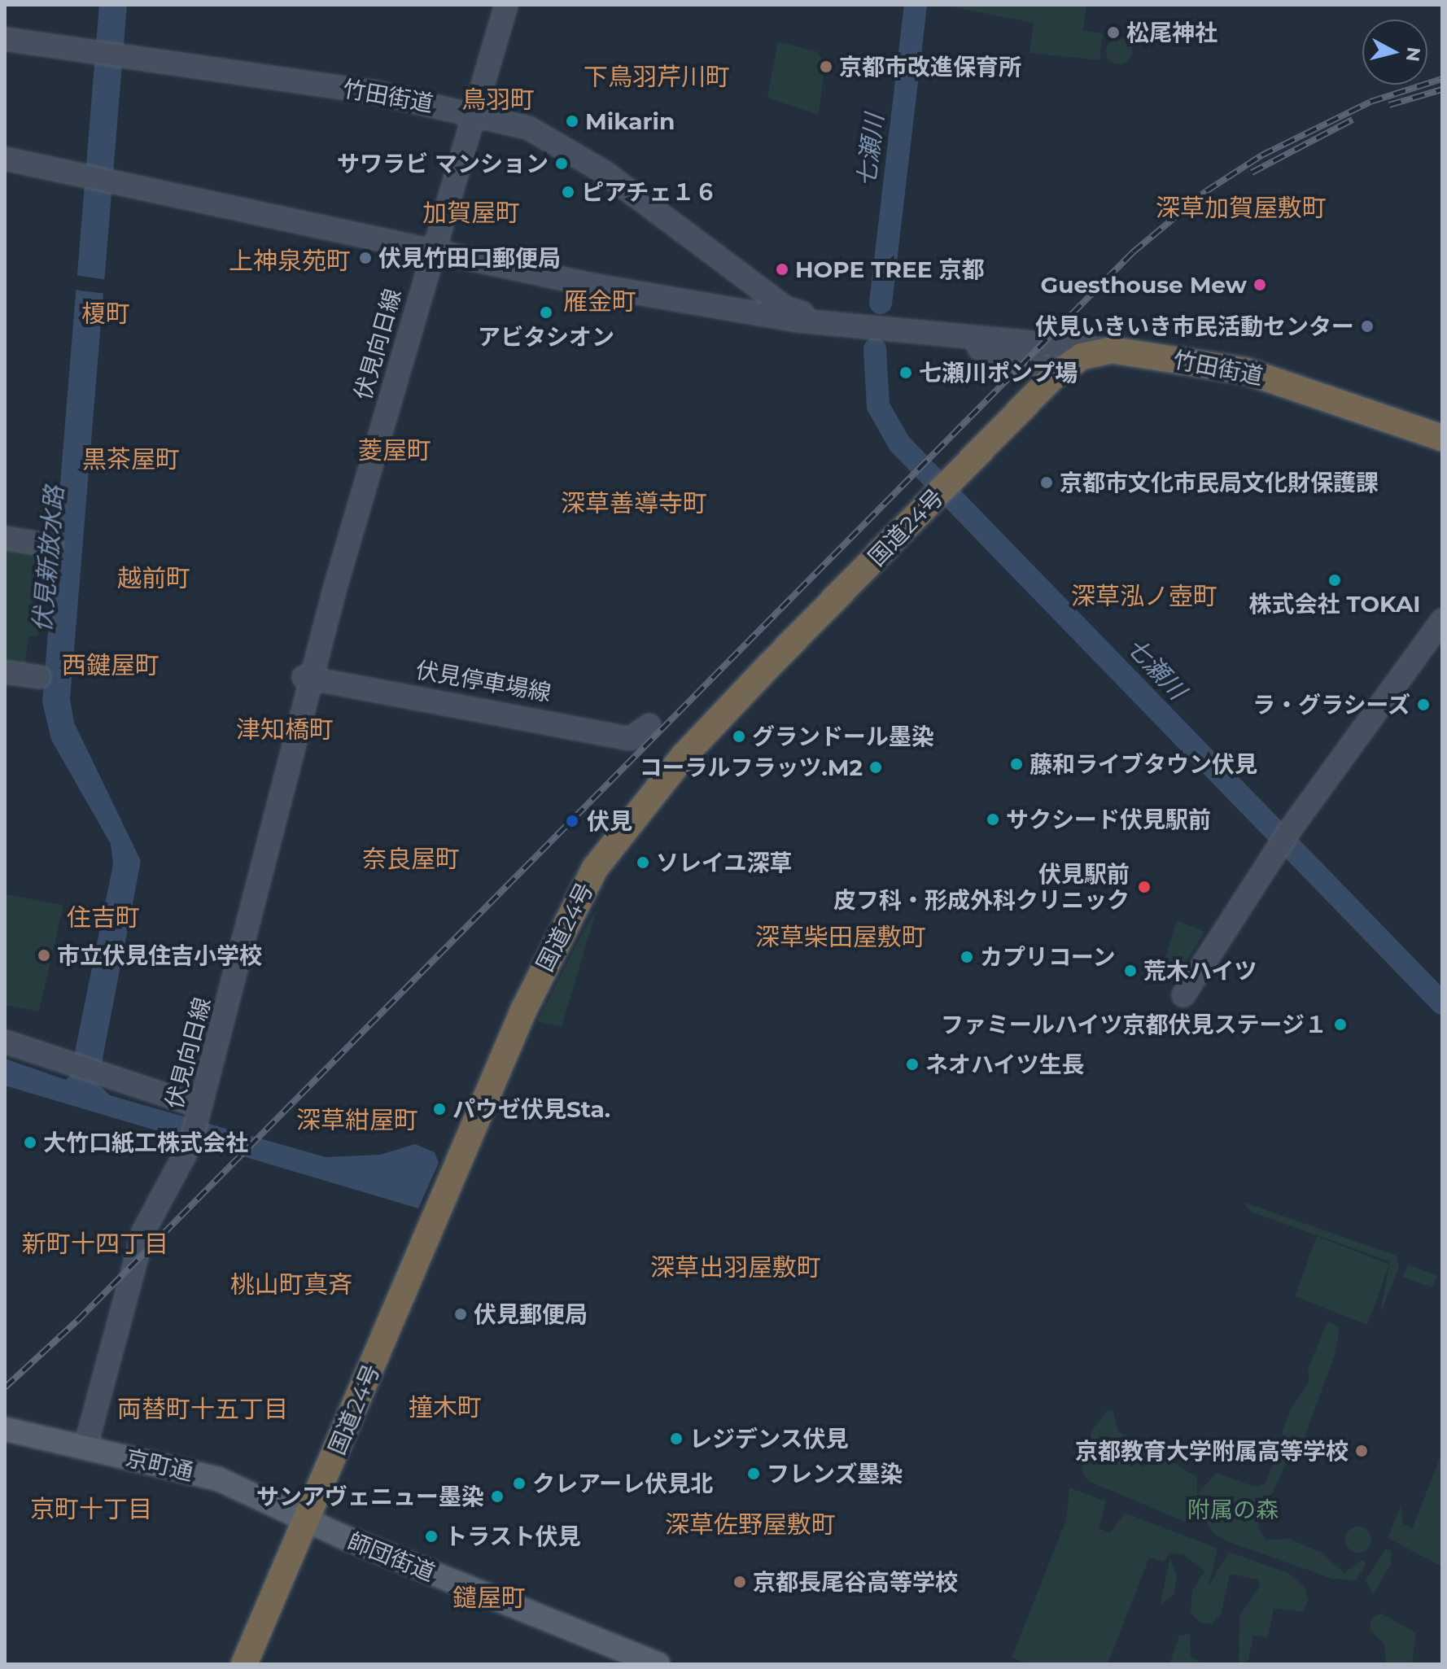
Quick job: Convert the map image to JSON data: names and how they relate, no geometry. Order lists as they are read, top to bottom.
{
  "streets": {
    "highway": ["竹田街道", "国道24号"],
    "main road": [
      "伏見向日線",
      "伏見停車場線",
      "京町通",
      "師団街道"
    ]
  },
  "crossings": [
    ["竹田街道", "伏見向日線"],
    ["竹田街道", "国道24号"],
    ["伏見向日線", "伏見停車場線"],
    ["伏見向日線", "京町通"],
    ["国道24号", "京町通"],
    ["国道24号", "師団街道"],
    ["京町通", "師団街道"]
  ],
  "districts": [
    "下鳥羽芹川町",
    "鳥羽町",
    "深草加賀屋敷町",
    "加賀屋町",
    "上神泉苑町",
    "雁金町",
    "榎町",
    "菱屋町",
    "黒茶屋町",
    "深草善導寺町",
    "越前町",
    "深草泓ノ壺町",
    "西鍵屋町",
    "津知橋町",
    "奈良屋町",
    "住吉町",
    "深草柴田屋敷町",
    "深草紺屋町",
    "新町十四丁目",
    "深草出羽屋敷町",
    "桃山町真斉",
    "撞木町",
    "両替町十五丁目",
    "京町十丁目",
    "深草佐野屋敷町",
    "鑓屋町"
  ],
  "water": ["七瀬川", "伏見新放水路"],
  "parks": ["附属の森"],
  "places": [
    "松尾神社",
    "京都市改進保育所",
    "Mikarin",
    "サワラビ マンション",
    "ピアチェ１６",
    "伏見竹田口郵便局",
    "HOPE TREE 京都",
    "Guesthouse Mew",
    "アビタシオン",
    "伏見いきいき市民活動センター",
    "七瀬川ポンプ場",
    "京都市文化市民局文化財保護課",
    "株式会社 TOKAI",
    "ラ・グラシーズ",
    "グランドール墨染",
    "藤和ライブタウン伏見",
    "コーラルフラッツ.M2",
    "サクシード伏見駅前",
    "伏見",
    "ソレイユ深草",
    "伏見駅前 皮フ科・形成外科クリニック",
    "市立伏見住吉小学校",
    "カプリコーン",
    "荒木ハイツ",
    "ファミールハイツ京都伏見ステージ１",
    "ネオハイツ生長",
    "パウゼ伏見Sta.",
    "大竹口紙工株式会社",
    "伏見郵便局",
    "レジデンス伏見",
    "京都教育大学附属高等学校",
    "フレンズ墨染",
    "クレアーレ伏見北",
    "サンアヴェニュー墨染",
    "トラスト伏見",
    "京都長尾谷高等学校"
  ],
  "north": "right"
}
